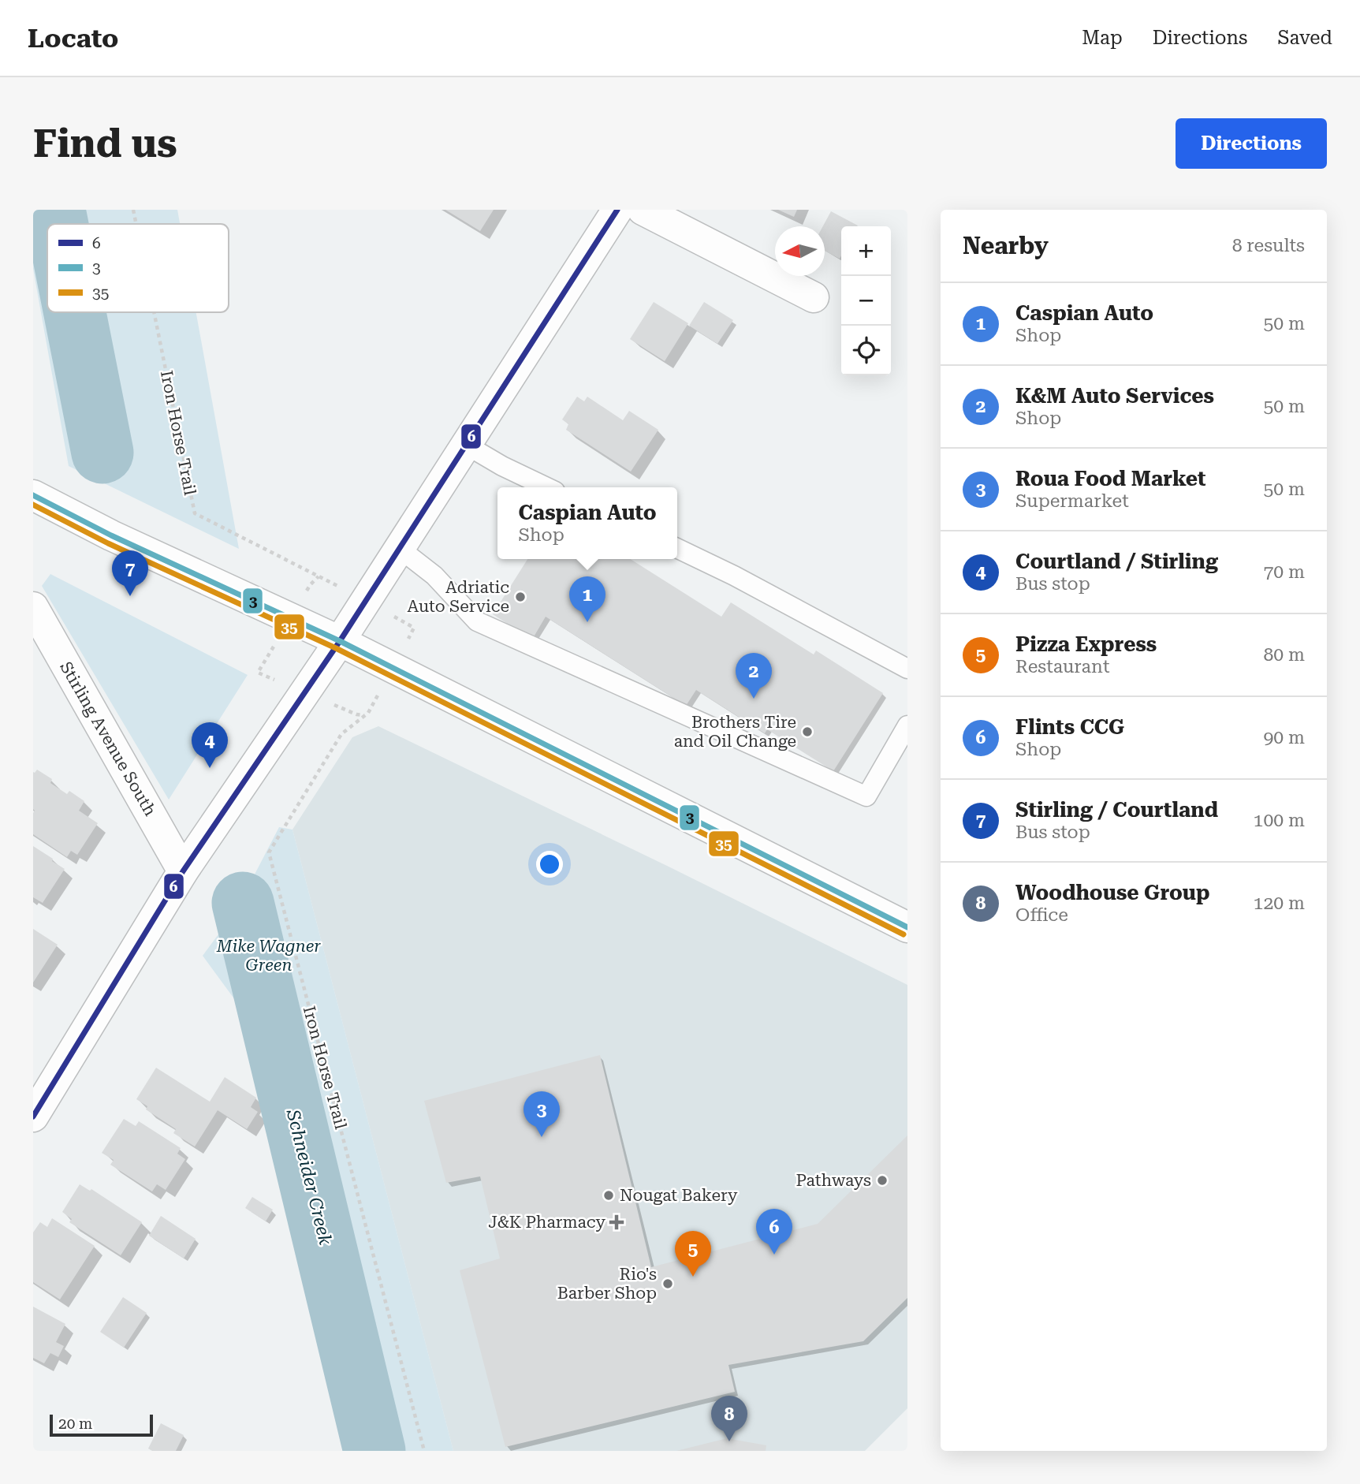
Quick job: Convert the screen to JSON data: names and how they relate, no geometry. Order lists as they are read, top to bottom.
{
  "streets": {
    "street": ["Stirling Avenue South"],
    "path": ["Iron Horse Trail"]
  },
  "water": ["Schneider Creek"],
  "parks": ["Mike Wagner Green"],
  "places": {
    "other": [
      "Adriatic Auto Service",
      "Brothers Tire and Oil Change",
      "Pathways",
      "Nougat Bakery",
      "Rio's Barber Shop"
    ],
    "health": ["J&K Pharmacy"]
  },
  "lines": ["transit line 6", "transit line 3", "transit line 35"],
  "legend": ["6", "3", "35"],
  "scale_bar": "20 m",
  "north": "left",
  "page": {
    "header": "Locato",
    "nav": ["Map", "Directions", "Saved"],
    "buttons": "Directions",
    "title": "Find us",
    "heading": ["Nearby", "8 results"],
    "map_buttons": ["+", "−"],
    "list": [
      {
        "mark": "1",
        "name": "Caspian Auto",
        "note": "Shop",
        "value": "50 m"
      },
      {
        "mark": "2",
        "name": "K&M Auto Services",
        "note": "Shop",
        "value": "50 m"
      },
      {
        "mark": "3",
        "name": "Roua Food Market",
        "note": "Supermarket",
        "value": "50 m"
      },
      {
        "mark": "4",
        "name": "Courtland / Stirling",
        "note": "Bus stop",
        "value": "70 m"
      },
      {
        "mark": "5",
        "name": "Pizza Express",
        "note": "Restaurant",
        "value": "80 m"
      },
      {
        "mark": "6",
        "name": "Flints CCG",
        "note": "Shop",
        "value": "90 m"
      },
      {
        "mark": "7",
        "name": "Stirling / Courtland",
        "note": "Bus stop",
        "value": "100 m"
      },
      {
        "mark": "8",
        "name": "Woodhouse Group",
        "note": "Office",
        "value": "120 m"
      }
    ],
    "popup": ["Caspian Auto", "Shop"],
    "pins": [
      "7",
      "1",
      "2",
      "4",
      "3",
      "6",
      "5",
      "8"
    ],
    "scale": "20 m"
  }
}
